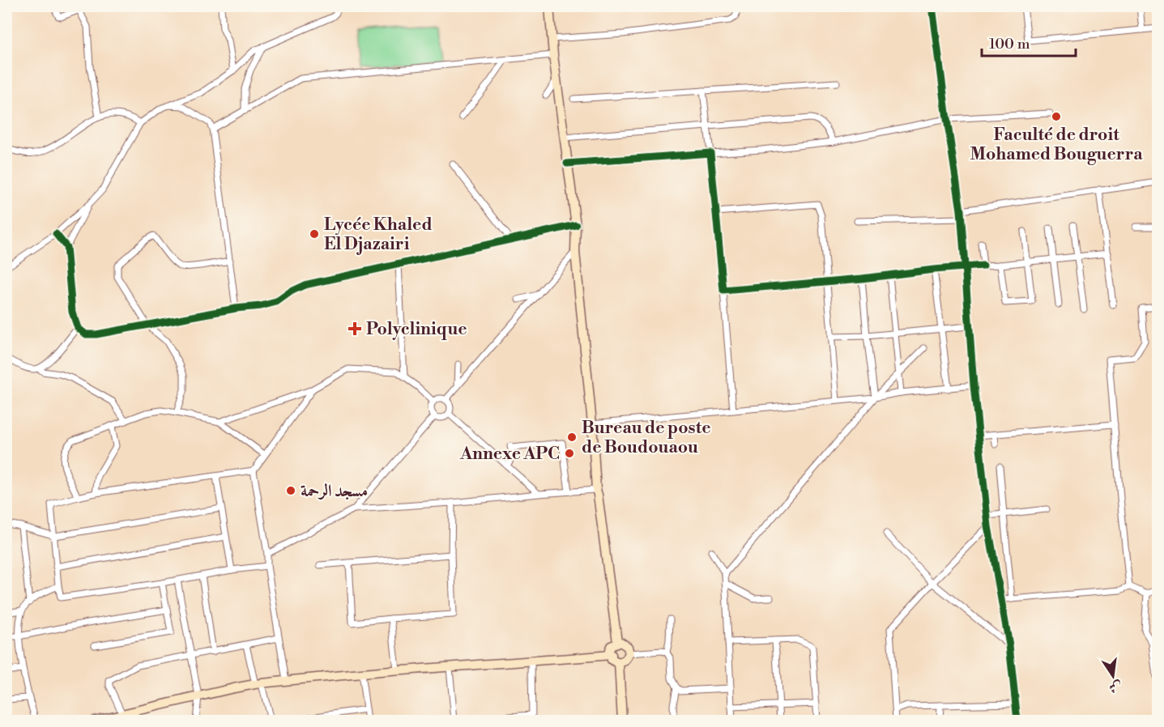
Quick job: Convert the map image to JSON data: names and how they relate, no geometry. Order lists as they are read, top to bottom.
{
  "places": {
    "other": [
      "Faculté de droit Mohamed Bouguerra",
      "Lycée Khaled El Djazairi",
      "Bureau de poste de Boudouaou",
      "Annexe APC",
      "مسجد الرحمة"
    ],
    "health": ["Polyclinique"]
  },
  "scale_bar": "100 m",
  "north": "bottom"
}
